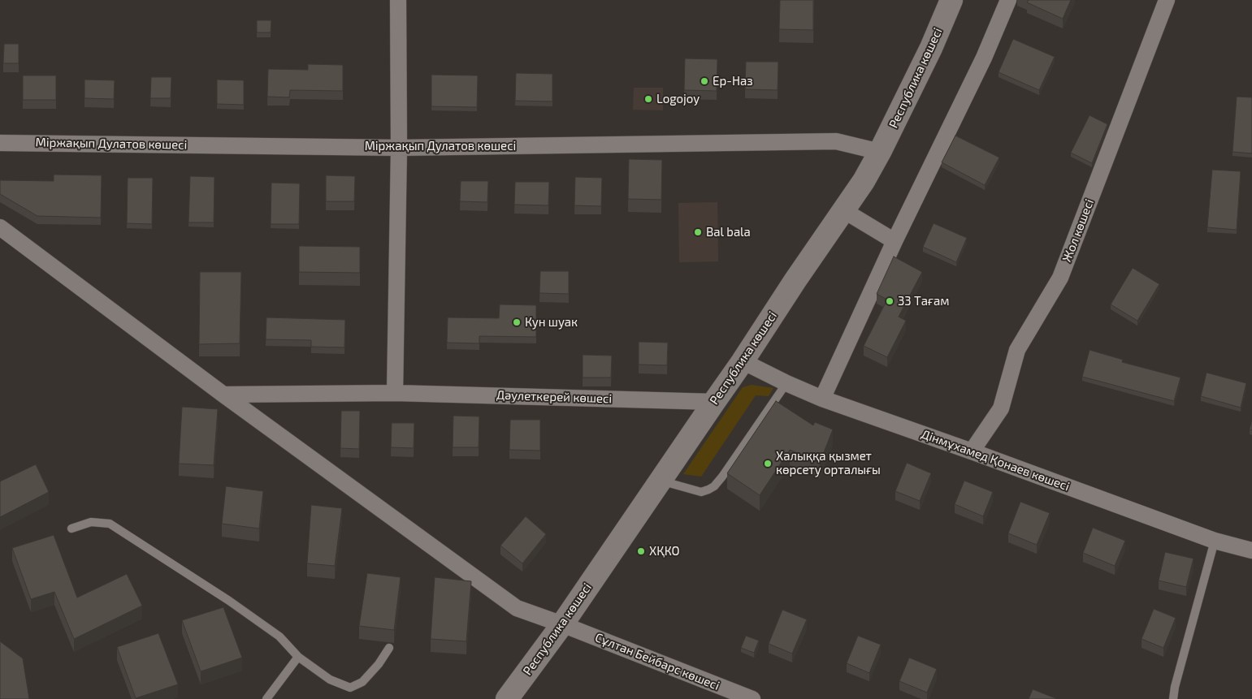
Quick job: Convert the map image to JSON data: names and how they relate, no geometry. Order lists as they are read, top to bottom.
{
  "streets": {
    "main road": ["Республика көшесі"],
    "street": [
      "Міржақып Дулатов көшесі",
      "Жол көшесі",
      "Дәулеткерей көшесі",
      "Дінмұхамед Қонаев көшесі",
      "Сұлтан Бейбарс көшесі"
    ]
  },
  "crossings": [
    ["Республика көшесі", "Міржақып Дулатов көшесі"],
    ["Республика көшесі", "Дәулеткерей көшесі"],
    ["Республика көшесі", "Дінмұхамед Қонаев көшесі"],
    ["Республика көшесі", "Сұлтан Бейбарс көшесі"],
    ["Жол көшесі", "Дінмұхамед Қонаев көшесі"],
    ["Дәулеткерей көшесі", "Сұлтан Бейбарс көшесі"]
  ],
  "places": [
    "Ер-Наз",
    "Logojoy",
    "Bal bala",
    "33 Тағам",
    "Кун шуак",
    "Халыққа қызмет көрсету орталығы",
    "ХҚКО"
  ]
}
